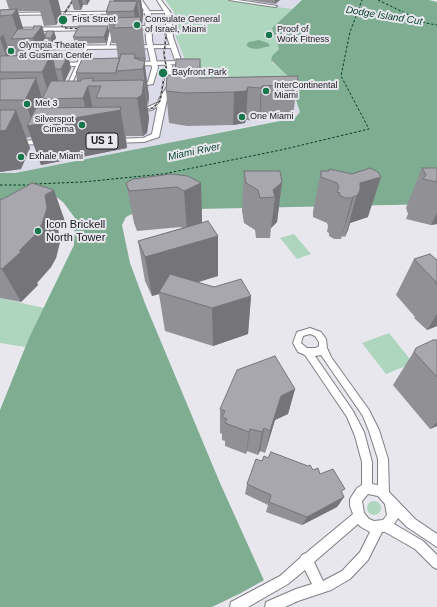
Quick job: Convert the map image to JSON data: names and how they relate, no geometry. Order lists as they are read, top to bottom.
{
  "streets": {
    "main road": ["US 1"]
  },
  "water": ["Dodge Island Cut", "Miami River"],
  "places": [
    "First Street",
    "Consulate General of Israel, Miami",
    "Proof of Work Fitness",
    "Olympia Theater at Gusman Center",
    "Bayfront Park",
    "InterContinental Miami",
    "Met 3",
    "One Miami",
    "Silverspot Cinema",
    "Exhale Miami",
    "Icon Brickell North Tower"
  ]
}
